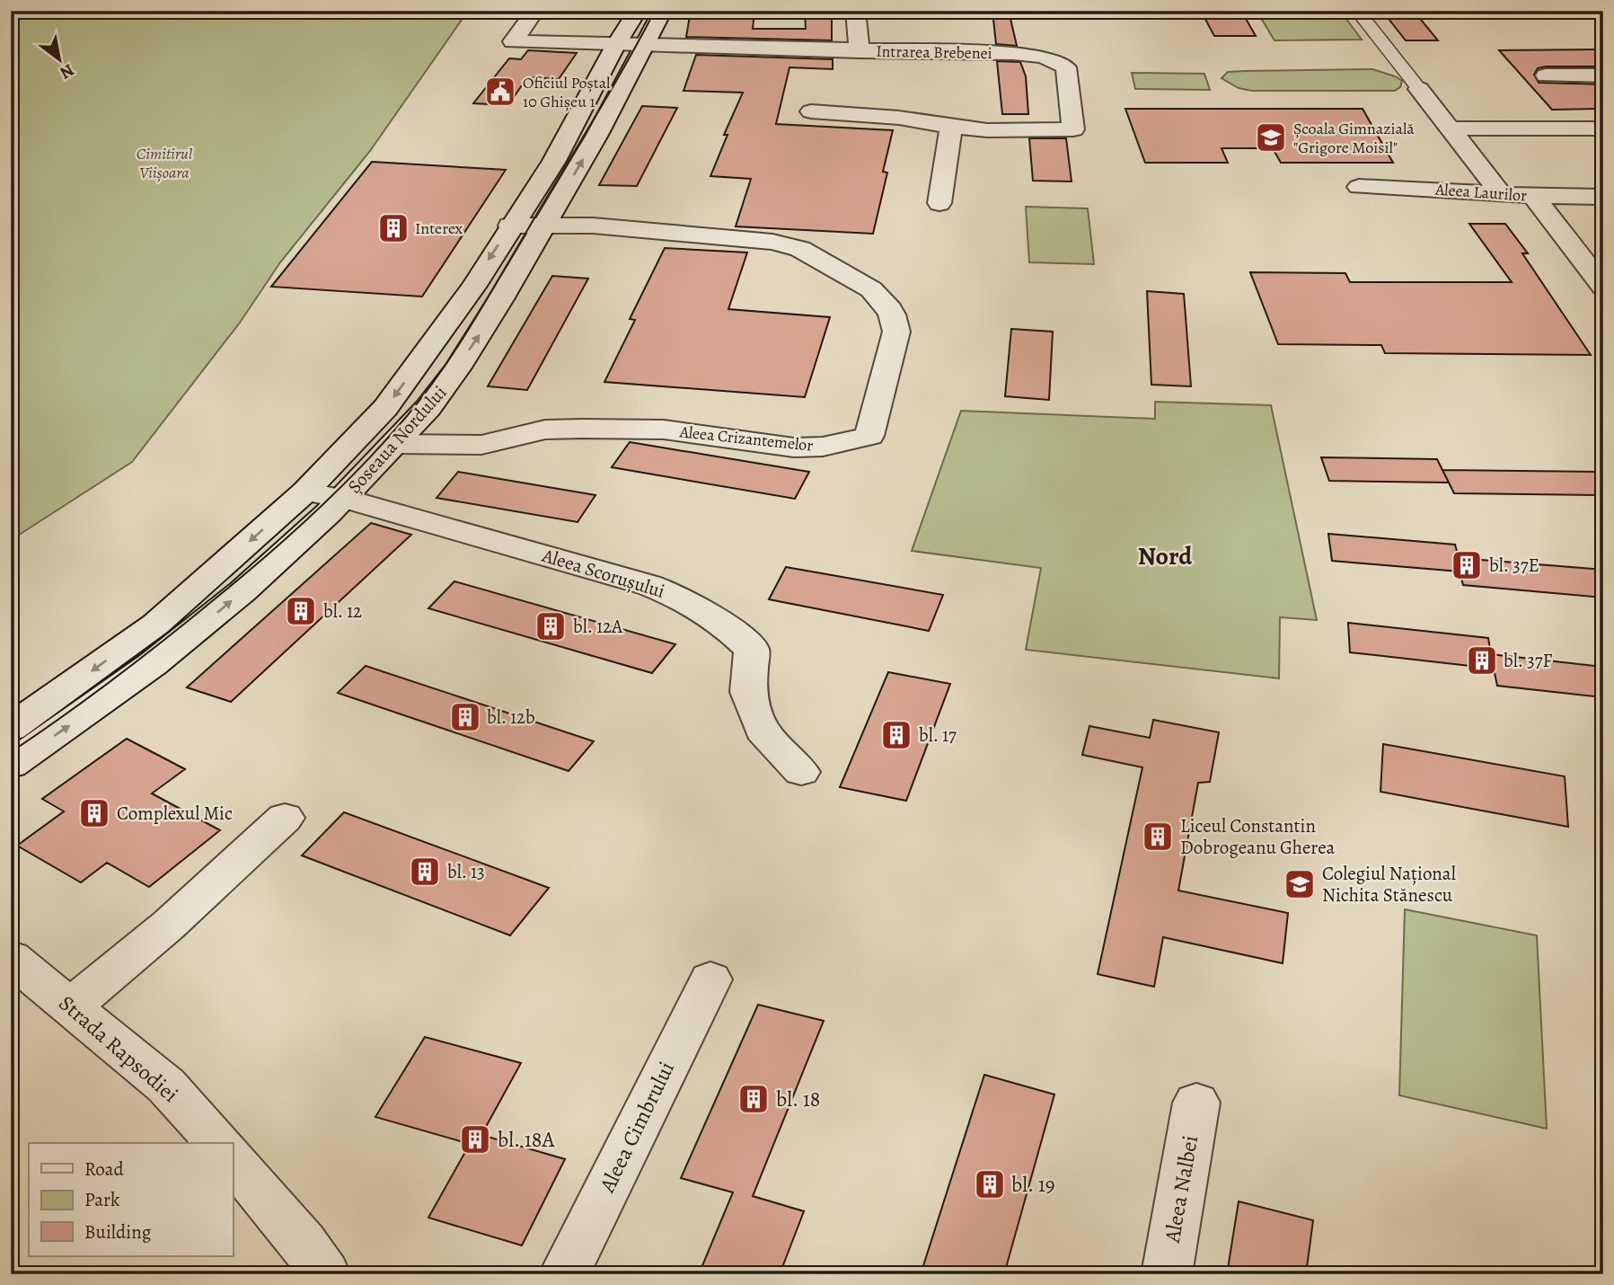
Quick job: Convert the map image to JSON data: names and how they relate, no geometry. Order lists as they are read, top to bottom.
{
  "streets": {
    "street": [
      "Intrarea Brebenei",
      "Aleea Laurilor",
      "Aleea Crizantemelor",
      "Șoseaua Nordului",
      "Aleea Scorușului",
      "Strada Rapsodiei",
      "Aleea Cimbrului",
      "Aleea Nalbei"
    ]
  },
  "crossings": [
    ["Intrarea Brebenei", "Șoseaua Nordului"],
    ["Aleea Crizantemelor", "Șoseaua Nordului"],
    ["Șoseaua Nordului", "Aleea Scorușului"]
  ],
  "districts": ["Nord"],
  "parks": ["Cimitirul Viișoara"],
  "places": {
    "public building": ["Oficiul Poștal 10 Ghișeu 1"],
    "school or university": ["Școala Gimnazială \"Grigore Moisil\"", "Colegiul Național Nichita Stănescu"],
    "building": [
      "Interex",
      "bl. 37E",
      "bl. 12",
      "bl. 12A",
      "bl. 37F",
      "bl. 12b",
      "bl. 17",
      "Complexul Mic",
      "Liceul Constantin Dobrogeanu Gherea",
      "bl. 13",
      "bl. 18",
      "bl. 18A",
      "bl. 19"
    ]
  },
  "legend": ["Road", "Park", "Building"],
  "north": "bottom right"
}
